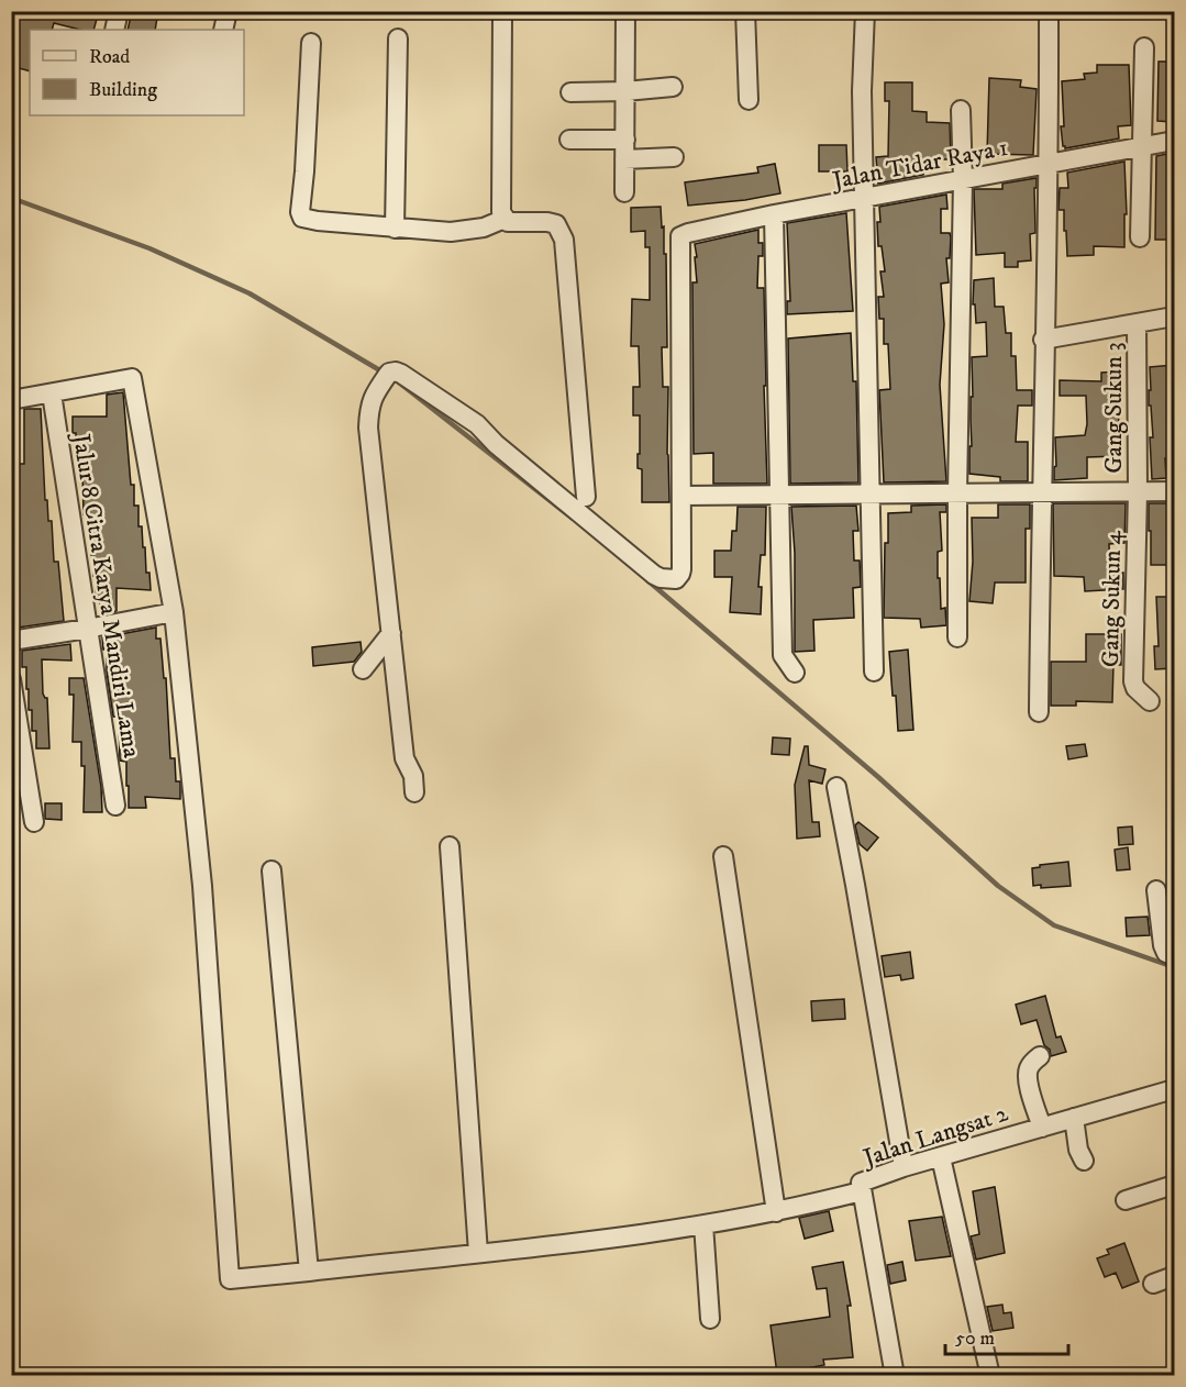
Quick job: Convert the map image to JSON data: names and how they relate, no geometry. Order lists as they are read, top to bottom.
{
  "streets": {
    "street": [
      "Jalan Tidar Raya 1",
      "Gang Sukun 3",
      "Jalur 8 Citra Karya Mandiri Lama",
      "Gang Sukun 4",
      "Jalan Langsat 2"
    ]
  },
  "crossings": [
    ["Gang Sukun 3", "Gang Sukun 4"]
  ],
  "legend": ["Road", "Building"],
  "scale_bar": "50 m"
}
